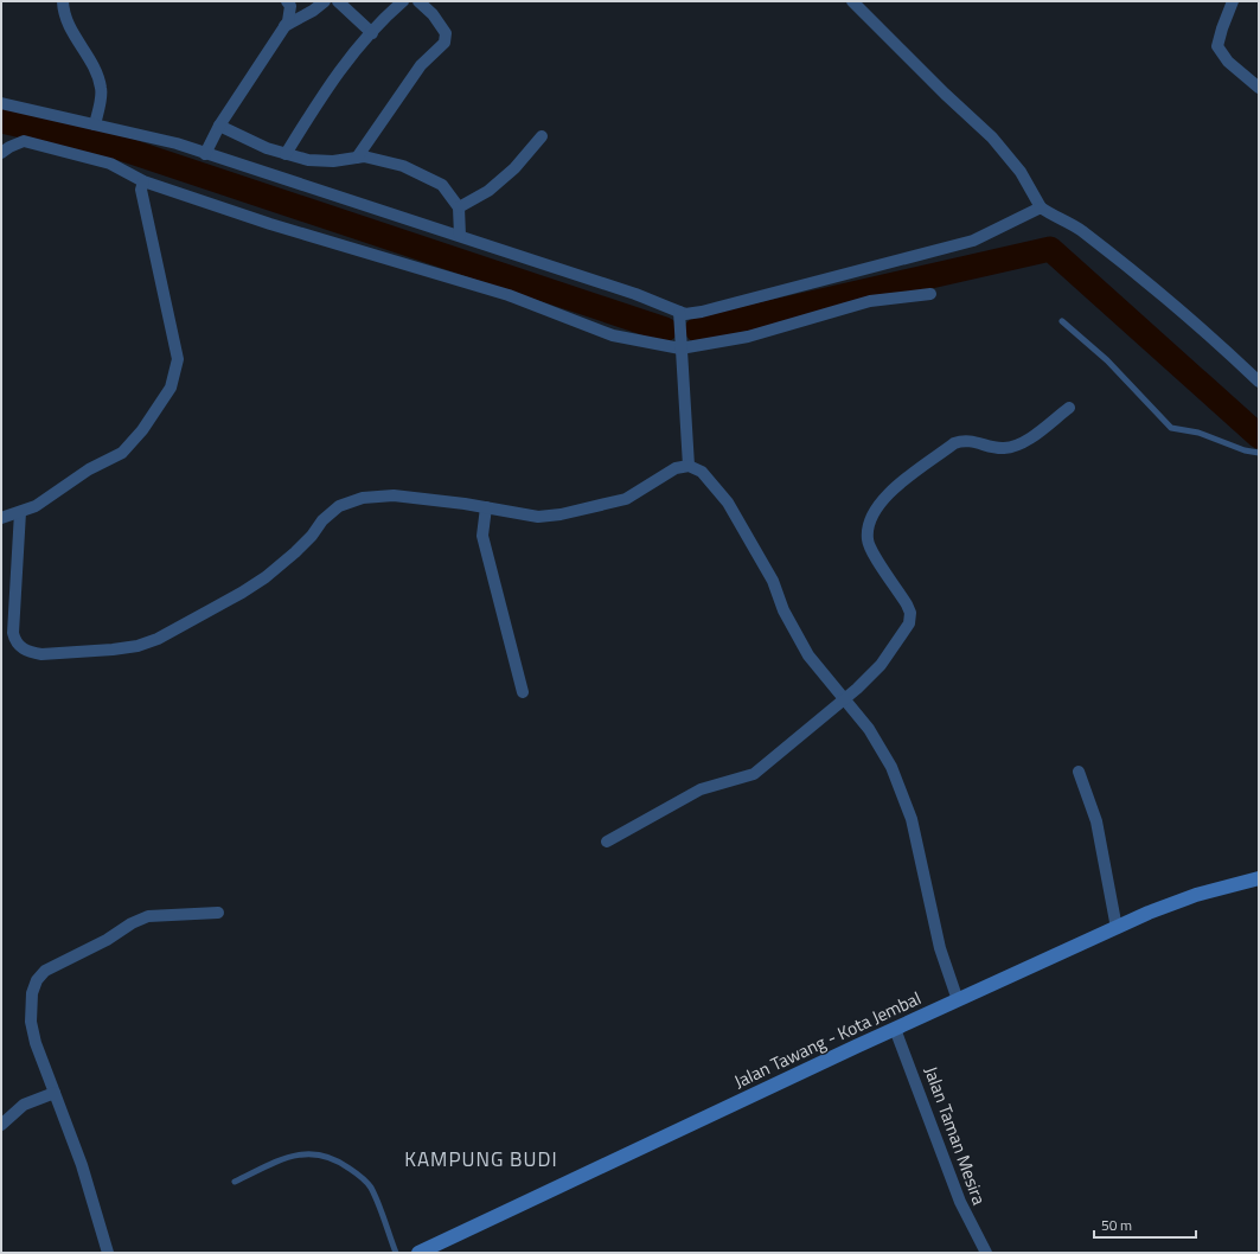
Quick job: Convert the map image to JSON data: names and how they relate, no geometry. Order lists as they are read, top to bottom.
{
  "streets": {
    "main road": ["Jalan Tawang - Kota Jembal"],
    "street": ["Jalan Taman Mesira"]
  },
  "crossings": [
    ["Jalan Tawang - Kota Jembal", "Jalan Taman Mesira"]
  ],
  "districts": ["KAMPUNG BUDI"],
  "scale_bar": "50 m"
}
